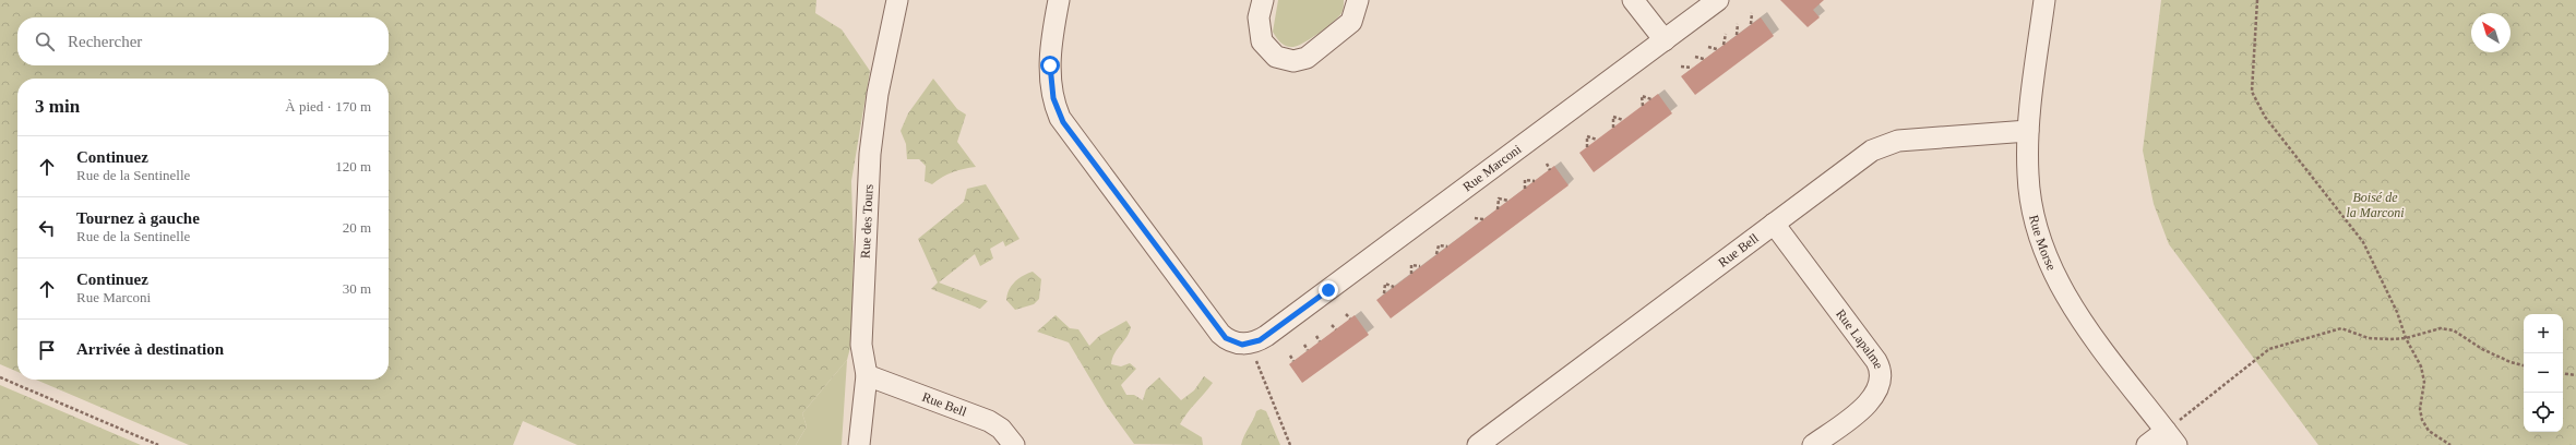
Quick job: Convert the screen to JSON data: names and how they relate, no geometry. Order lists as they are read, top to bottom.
{
  "streets": {
    "street": [
      "Rue Marconi",
      "Rue des Tours",
      "Rue Morse",
      "Rue Bell",
      "Rue Lapalme"
    ]
  },
  "crossings": [
    ["Rue des Tours", "Rue Bell"],
    ["Rue Morse", "Rue Bell"],
    ["Rue Bell", "Rue Lapalme"]
  ],
  "parks": ["Boisé de la Marconi"],
  "north": "top left",
  "page": {
    "search": "Rechercher",
    "heading": ["3 min", "À pied · 170 m"],
    "list": [
      ["Continuez", "Rue de la Sentinelle", "120 m"],
      ["Tournez à gauche", "Rue de la Sentinelle", "20 m"],
      ["Continuez", "Rue Marconi", "30 m"],
      "Arrivée à destination"
    ],
    "map_buttons": ["+", "−"]
  }
}
